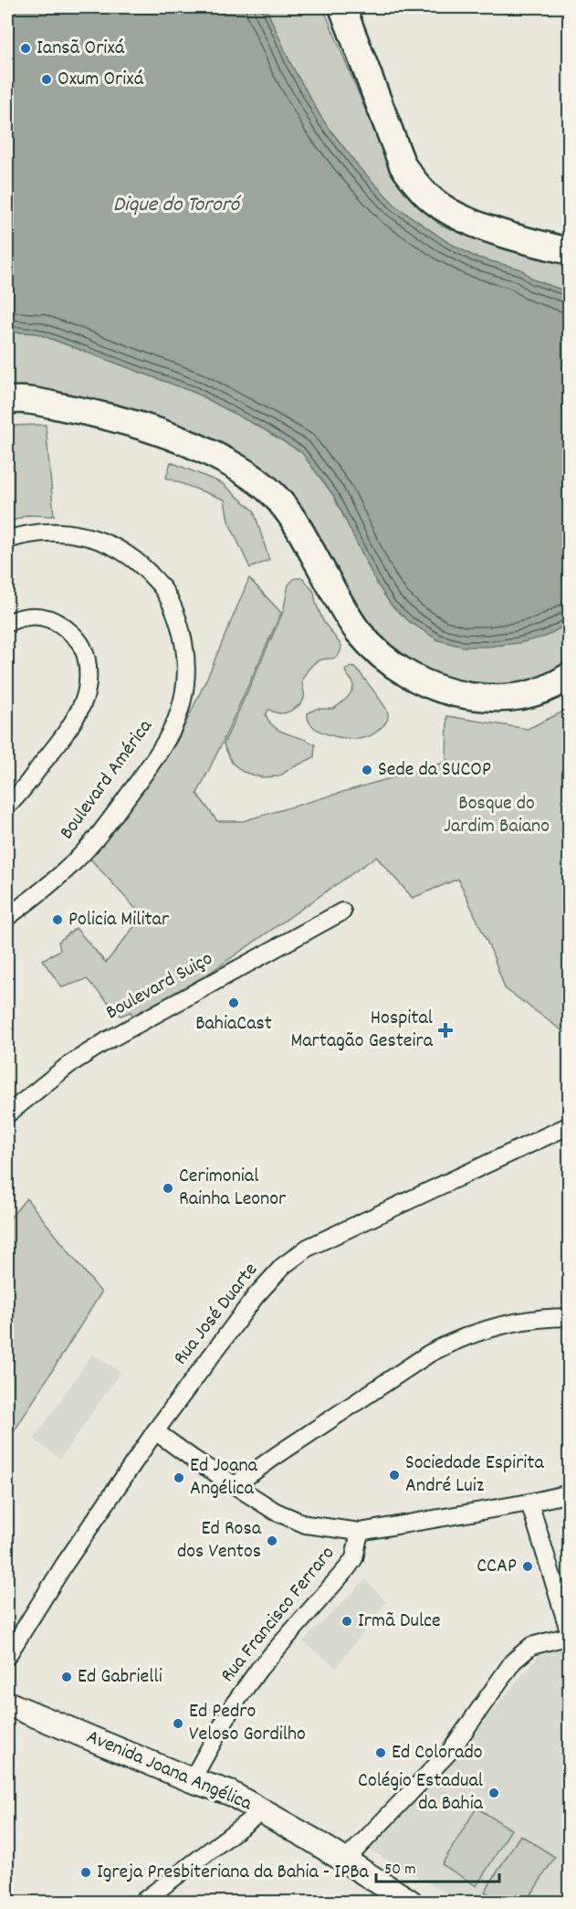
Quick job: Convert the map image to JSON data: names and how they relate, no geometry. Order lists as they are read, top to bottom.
{
  "streets": {
    "main road": ["Avenida Joana Angélica"],
    "street": [
      "Boulevard América",
      "Boulevard Suiço",
      "Rua José Duarte",
      "Rua Francisco Ferraro"
    ]
  },
  "crossings": [
    ["Rua Francisco Ferraro", "Avenida Joana Angélica"]
  ],
  "water": ["Dique do Tororó"],
  "parks": ["Bosque do Jardim Baiano"],
  "places": {
    "other": [
      "Iansã Orixá",
      "Oxum Orixá",
      "Sede da SUCOP",
      "Policia Militar",
      "BahiaCast",
      "Cerimonial Rainha Leonor",
      "Sociedade Espirita André Luiz",
      "Ed Joana Angélica",
      "Ed Rosa dos Ventos",
      "CCAP",
      "Irmã Dulce",
      "Ed Gabrielli",
      "Ed Pedro Veloso Gordilho",
      "Ed Colorado",
      "Colégio Estadual da Bahia",
      "Igreja Presbiteriana da Bahia - IPBa"
    ],
    "health": ["Hospital Martagão Gesteira"]
  },
  "scale_bar": "50 m"
}
